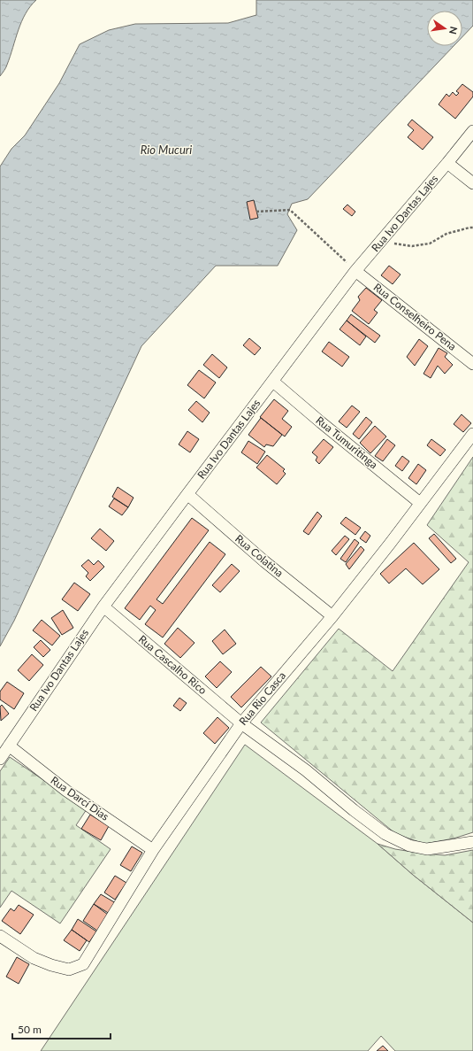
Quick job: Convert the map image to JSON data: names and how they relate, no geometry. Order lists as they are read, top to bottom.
{
  "streets": {
    "street": [
      "Rua Ivo Dantas Lajes",
      "Rua Conselheiro Pena",
      "Rua Tumuritinga",
      "Rua Colatina",
      "Rua Cascalho Rico",
      "Rua Rio Casca",
      "Rua Darcí Dias"
    ]
  },
  "crossings": [
    ["Rua Ivo Dantas Lajes", "Rua Conselheiro Pena"],
    ["Rua Ivo Dantas Lajes", "Rua Tumuritinga"],
    ["Rua Ivo Dantas Lajes", "Rua Colatina"],
    ["Rua Ivo Dantas Lajes", "Rua Cascalho Rico"],
    ["Rua Ivo Dantas Lajes", "Rua Darcí Dias"],
    ["Rua Tumuritinga", "Rua Rio Casca"],
    ["Rua Colatina", "Rua Rio Casca"],
    ["Rua Cascalho Rico", "Rua Rio Casca"],
    ["Rua Rio Casca", "Rua Darcí Dias"]
  ],
  "water": ["Rio Mucuri"],
  "scale_bar": "50 m",
  "north": "right"
}
